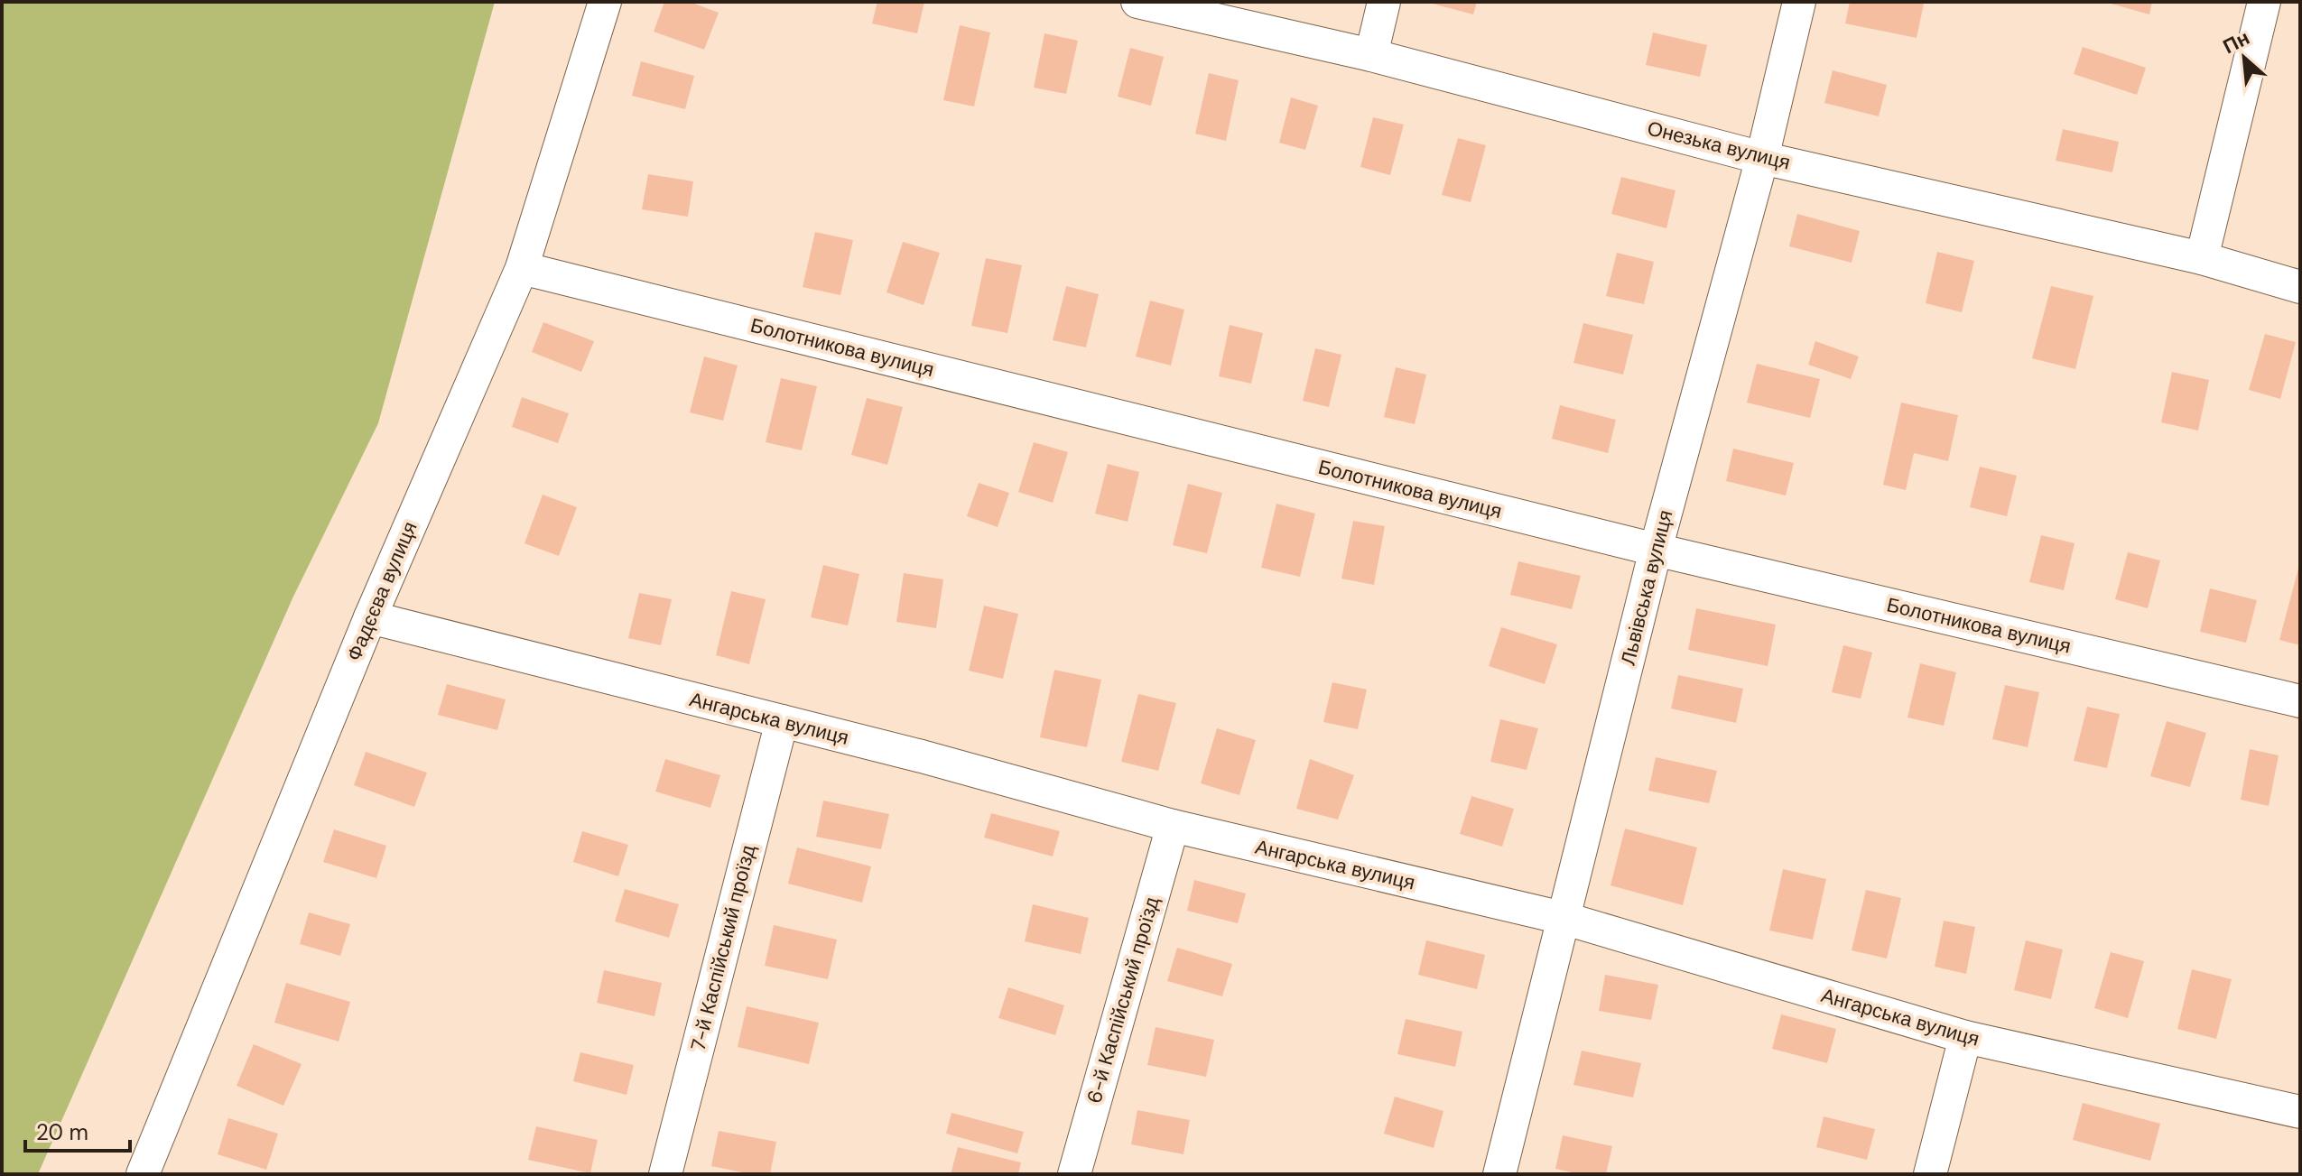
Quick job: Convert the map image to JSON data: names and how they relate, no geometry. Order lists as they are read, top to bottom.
{
  "streets": {
    "street": [
      "Онезька вулиця",
      "Болотникова вулиця",
      "Львівська вулиця",
      "Фадєєва вулиця",
      "Ангарська вулиця",
      "7-й Каспійський проїзд",
      "6-й Каспійський проїзд"
    ]
  },
  "crossings": [
    ["Онезька вулиця", "Львівська вулиця"],
    ["Болотникова вулиця", "Львівська вулиця"],
    ["Болотникова вулиця", "Фадєєва вулиця"],
    ["Львівська вулиця", "Ангарська вулиця"],
    ["Фадєєва вулиця", "Ангарська вулиця"],
    ["Ангарська вулиця", "7-й Каспійський проїзд"],
    ["Ангарська вулиця", "6-й Каспійський проїзд"]
  ],
  "scale_bar": "20 m",
  "north": "top left"
}
